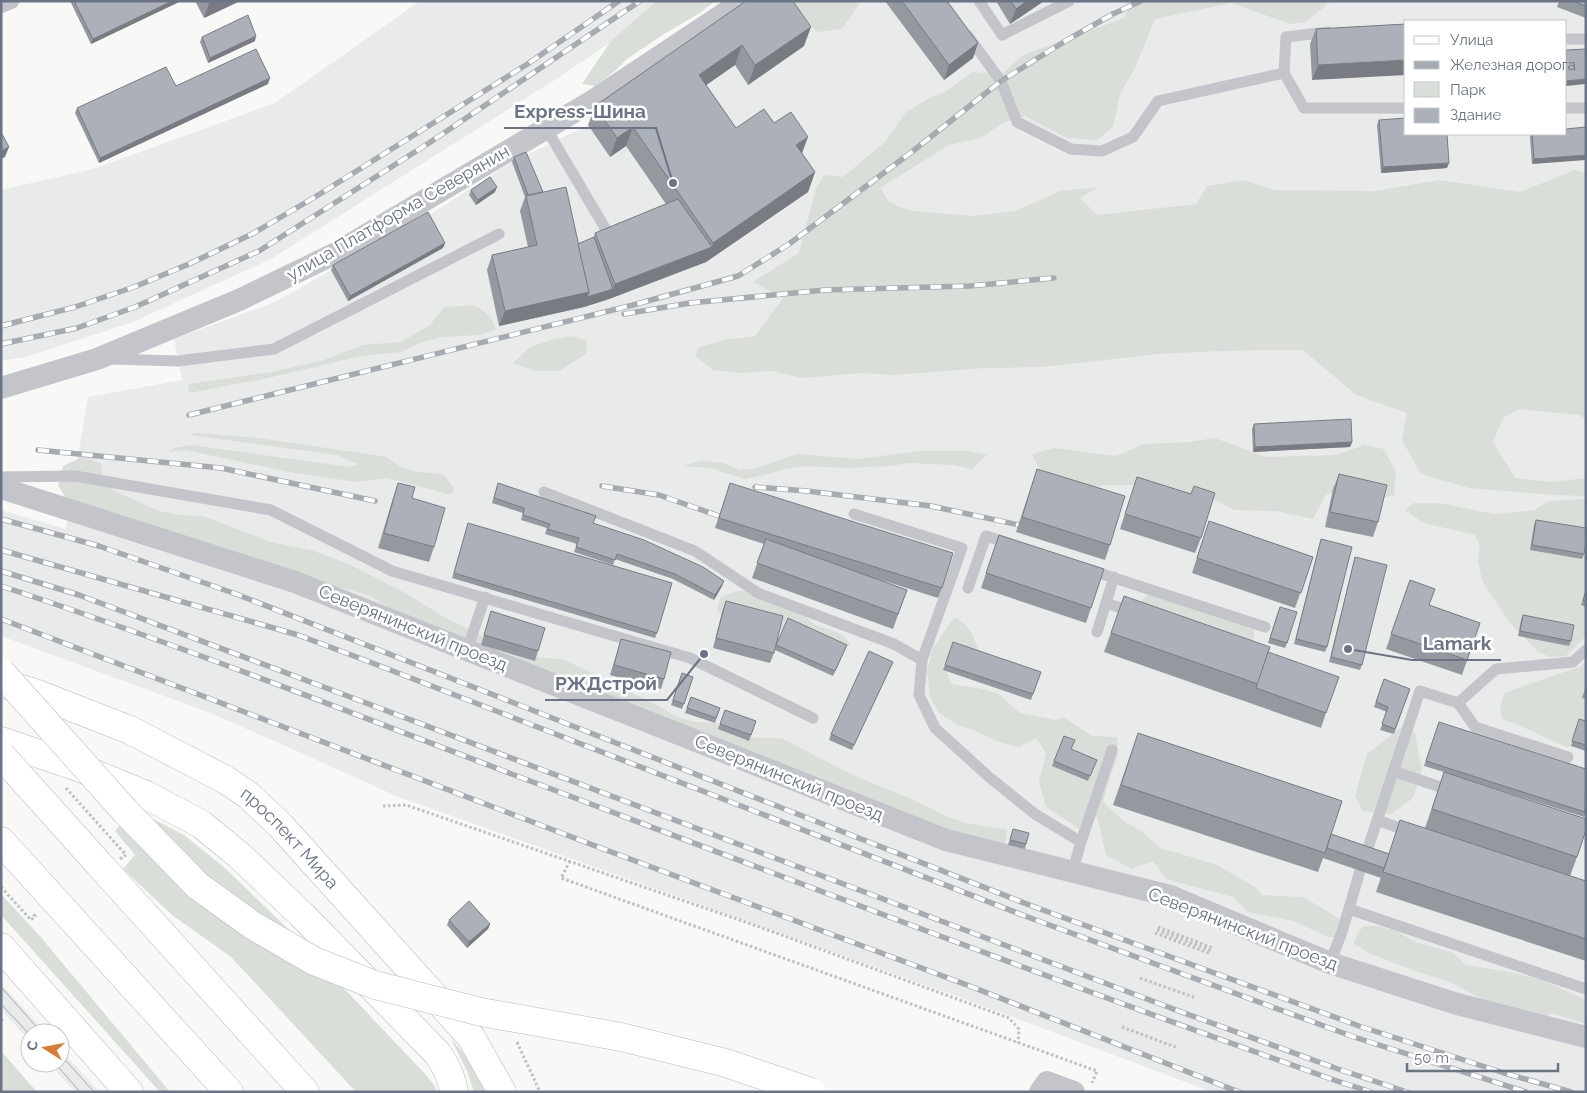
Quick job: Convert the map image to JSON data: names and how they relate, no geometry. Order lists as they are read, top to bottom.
{
  "streets": {
    "main road": ["проспект Мира"],
    "street": ["улица Платформа Северянин", "Северянинский проезд"]
  },
  "places": ["Express-Шина", "Lamark", "РЖДстрой"],
  "legend": [
    "Улица",
    "Железная дорога",
    "Парк",
    "Здание"
  ],
  "scale_bar": "50 m",
  "north": "left"
}
